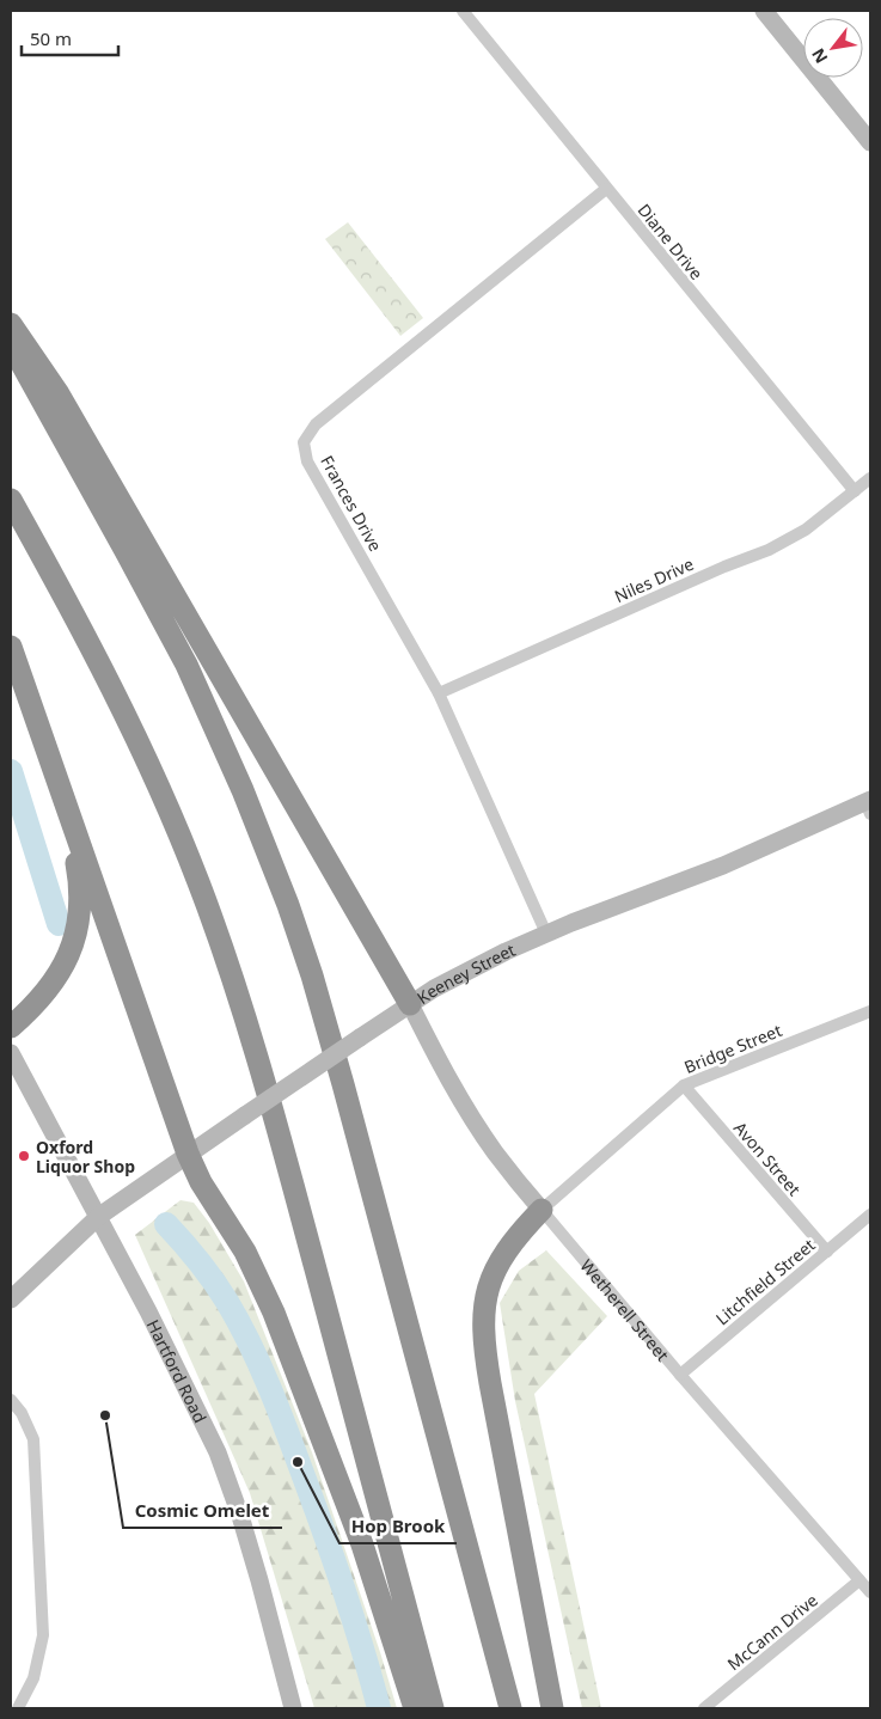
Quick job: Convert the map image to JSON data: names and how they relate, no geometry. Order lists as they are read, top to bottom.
{
  "streets": {
    "main road": ["Keeney Street", "Wetherell Street", "Hartford Road"],
    "street": [
      "Diane Drive",
      "Frances Drive",
      "Niles Drive",
      "Bridge Street",
      "Avon Street",
      "Litchfield Street",
      "McCann Drive"
    ]
  },
  "crossings": [
    ["Diane Drive", "Frances Drive"],
    ["Diane Drive", "Niles Drive"],
    ["Frances Drive", "Niles Drive"],
    ["Frances Drive", "Keeney Street"],
    ["Keeney Street", "Wetherell Street"],
    ["Keeney Street", "Hartford Road"],
    ["Bridge Street", "Avon Street"],
    ["Bridge Street", "Wetherell Street"],
    ["Avon Street", "Litchfield Street"],
    ["Litchfield Street", "Wetherell Street"],
    ["Wetherell Street", "McCann Drive"]
  ],
  "places": ["Oxford Liquor Shop", "Cosmic Omelet", "Hop Brook"],
  "scale_bar": "50 m",
  "north": "bottom left"
}
